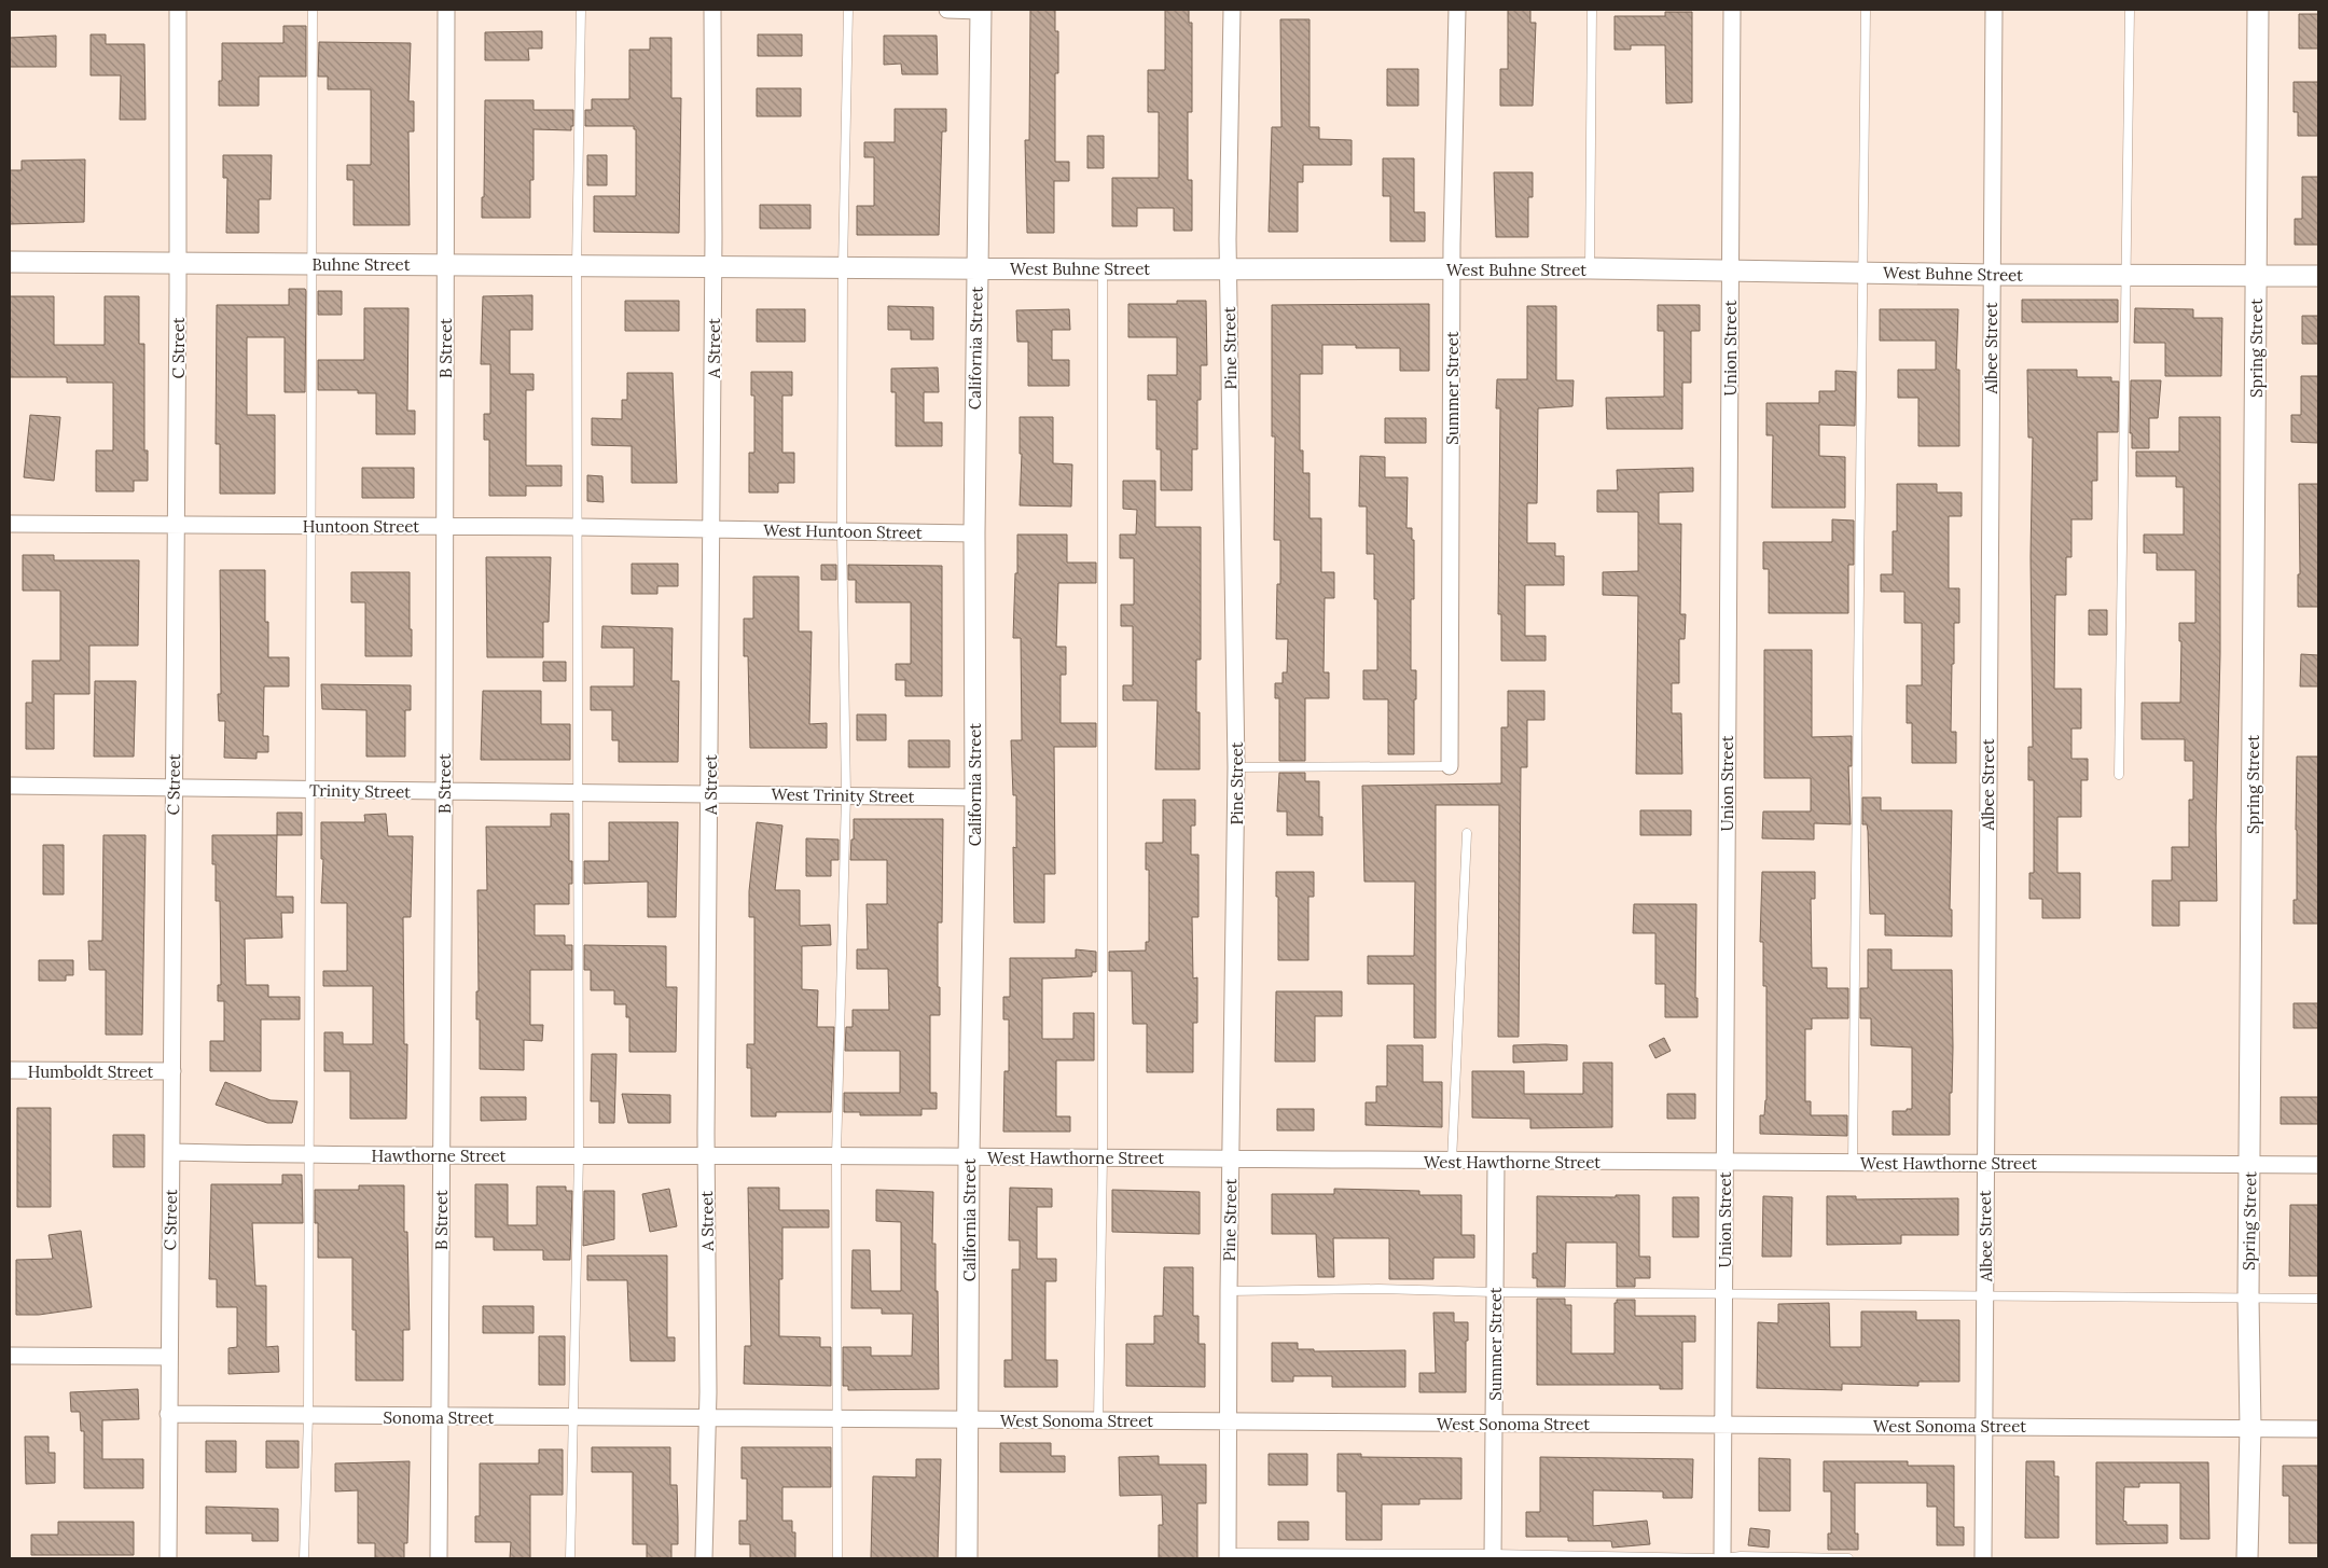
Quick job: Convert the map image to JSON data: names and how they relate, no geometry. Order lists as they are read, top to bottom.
{
  "streets": {
    "street": [
      "Buhne Street",
      "West Buhne Street",
      "C Street",
      "B Street",
      "A Street",
      "California Street",
      "Pine Street",
      "Union Street",
      "Albee Street",
      "Spring Street",
      "Summer Street",
      "Huntoon Street",
      "West Huntoon Street",
      "Trinity Street",
      "West Trinity Street",
      "Humboldt Street",
      "Hawthorne Street",
      "West Hawthorne Street",
      "Sonoma Street",
      "West Sonoma Street"
    ]
  },
  "crossings": [
    ["Buhne Street", "West Buhne Street"],
    ["Buhne Street", "C Street"],
    ["Buhne Street", "B Street"],
    ["Buhne Street", "A Street"],
    ["West Buhne Street", "A Street"],
    ["West Buhne Street", "California Street"],
    ["West Buhne Street", "Pine Street"],
    ["West Buhne Street", "Union Street"],
    ["West Buhne Street", "Albee Street"],
    ["West Buhne Street", "Spring Street"],
    ["West Buhne Street", "Summer Street"],
    ["C Street", "Huntoon Street"],
    ["C Street", "Trinity Street"],
    ["C Street", "Humboldt Street"],
    ["C Street", "Hawthorne Street"],
    ["C Street", "Sonoma Street"],
    ["B Street", "Huntoon Street"],
    ["B Street", "Trinity Street"],
    ["B Street", "Hawthorne Street"],
    ["B Street", "Sonoma Street"],
    ["A Street", "Huntoon Street"],
    ["A Street", "West Huntoon Street"],
    ["A Street", "Trinity Street"],
    ["A Street", "West Trinity Street"],
    ["A Street", "Hawthorne Street"],
    ["A Street", "West Hawthorne Street"],
    ["A Street", "Sonoma Street"],
    ["A Street", "West Sonoma Street"],
    ["California Street", "West Huntoon Street"],
    ["California Street", "West Trinity Street"],
    ["California Street", "West Hawthorne Street"],
    ["California Street", "West Sonoma Street"],
    ["Pine Street", "West Hawthorne Street"],
    ["Pine Street", "West Sonoma Street"],
    ["Union Street", "West Hawthorne Street"],
    ["Union Street", "West Sonoma Street"],
    ["Albee Street", "West Hawthorne Street"],
    ["Albee Street", "West Sonoma Street"],
    ["Spring Street", "West Hawthorne Street"],
    ["Spring Street", "West Sonoma Street"],
    ["Summer Street", "West Hawthorne Street"],
    ["Summer Street", "West Sonoma Street"],
    ["Huntoon Street", "West Huntoon Street"],
    ["Trinity Street", "West Trinity Street"],
    ["Hawthorne Street", "West Hawthorne Street"],
    ["Sonoma Street", "West Sonoma Street"]
  ]
}
